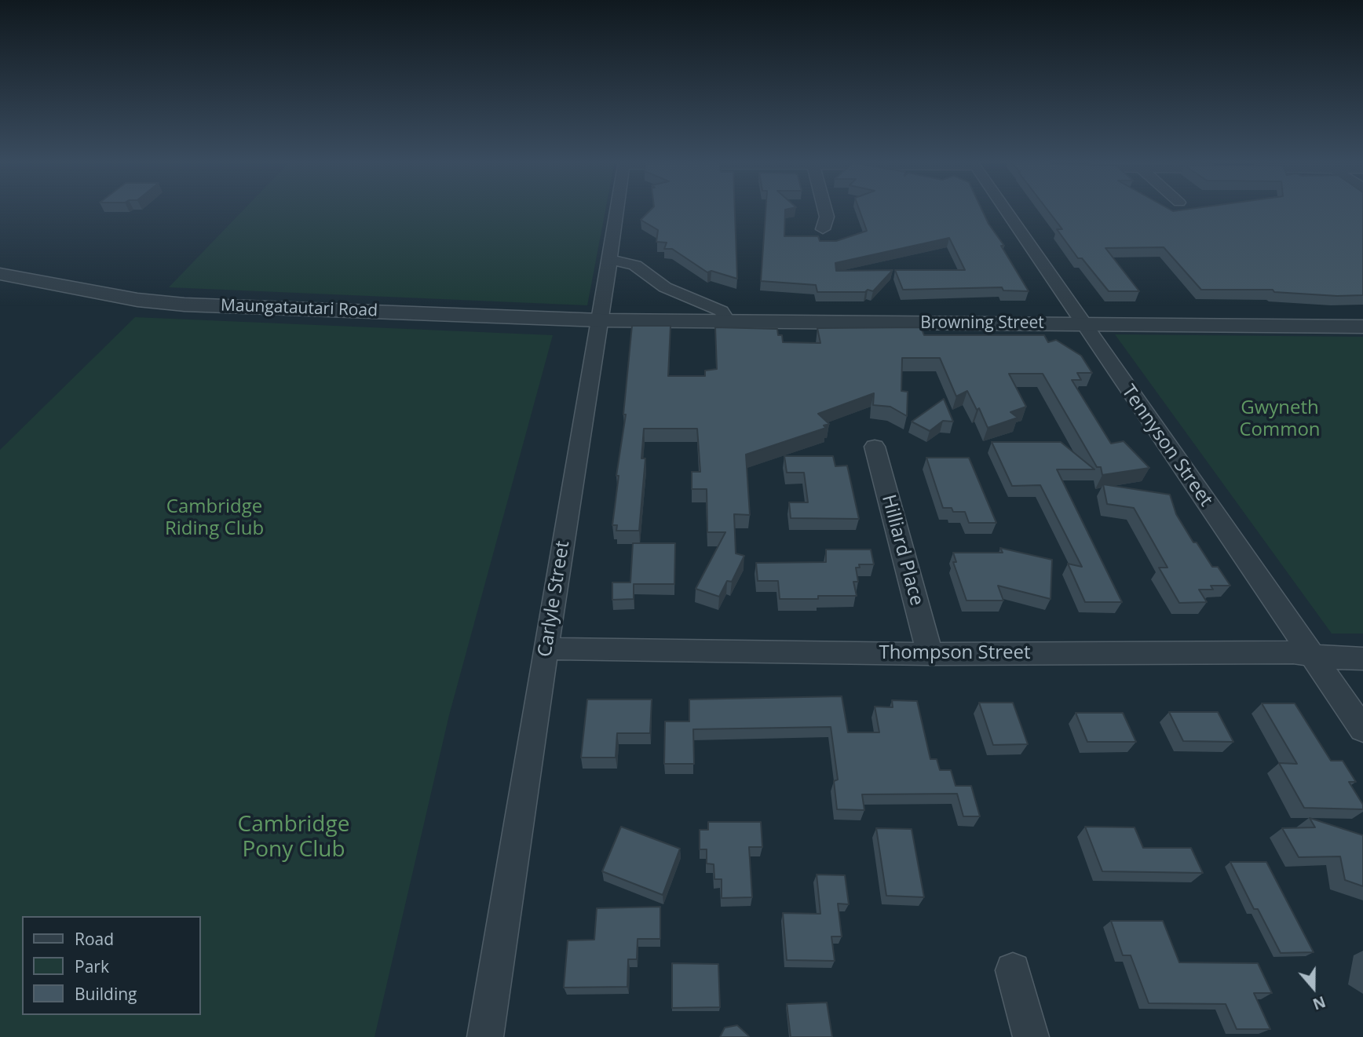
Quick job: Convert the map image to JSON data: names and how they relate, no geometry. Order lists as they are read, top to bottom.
{
  "streets": {
    "street": [
      "Maungatautari Road",
      "Browning Street",
      "Tennyson Street",
      "Hilliard Place",
      "Carlyle Street",
      "Thompson Street"
    ]
  },
  "crossings": [
    ["Maungatautari Road", "Browning Street"],
    ["Maungatautari Road", "Carlyle Street"],
    ["Browning Street", "Tennyson Street"],
    ["Browning Street", "Carlyle Street"],
    ["Tennyson Street", "Thompson Street"],
    ["Hilliard Place", "Thompson Street"],
    ["Carlyle Street", "Thompson Street"]
  ],
  "parks": ["Gwyneth Common", "Cambridge Riding Club", "Cambridge Pony Club"],
  "legend": ["Road", "Park", "Building"],
  "north": "bottom"
}
